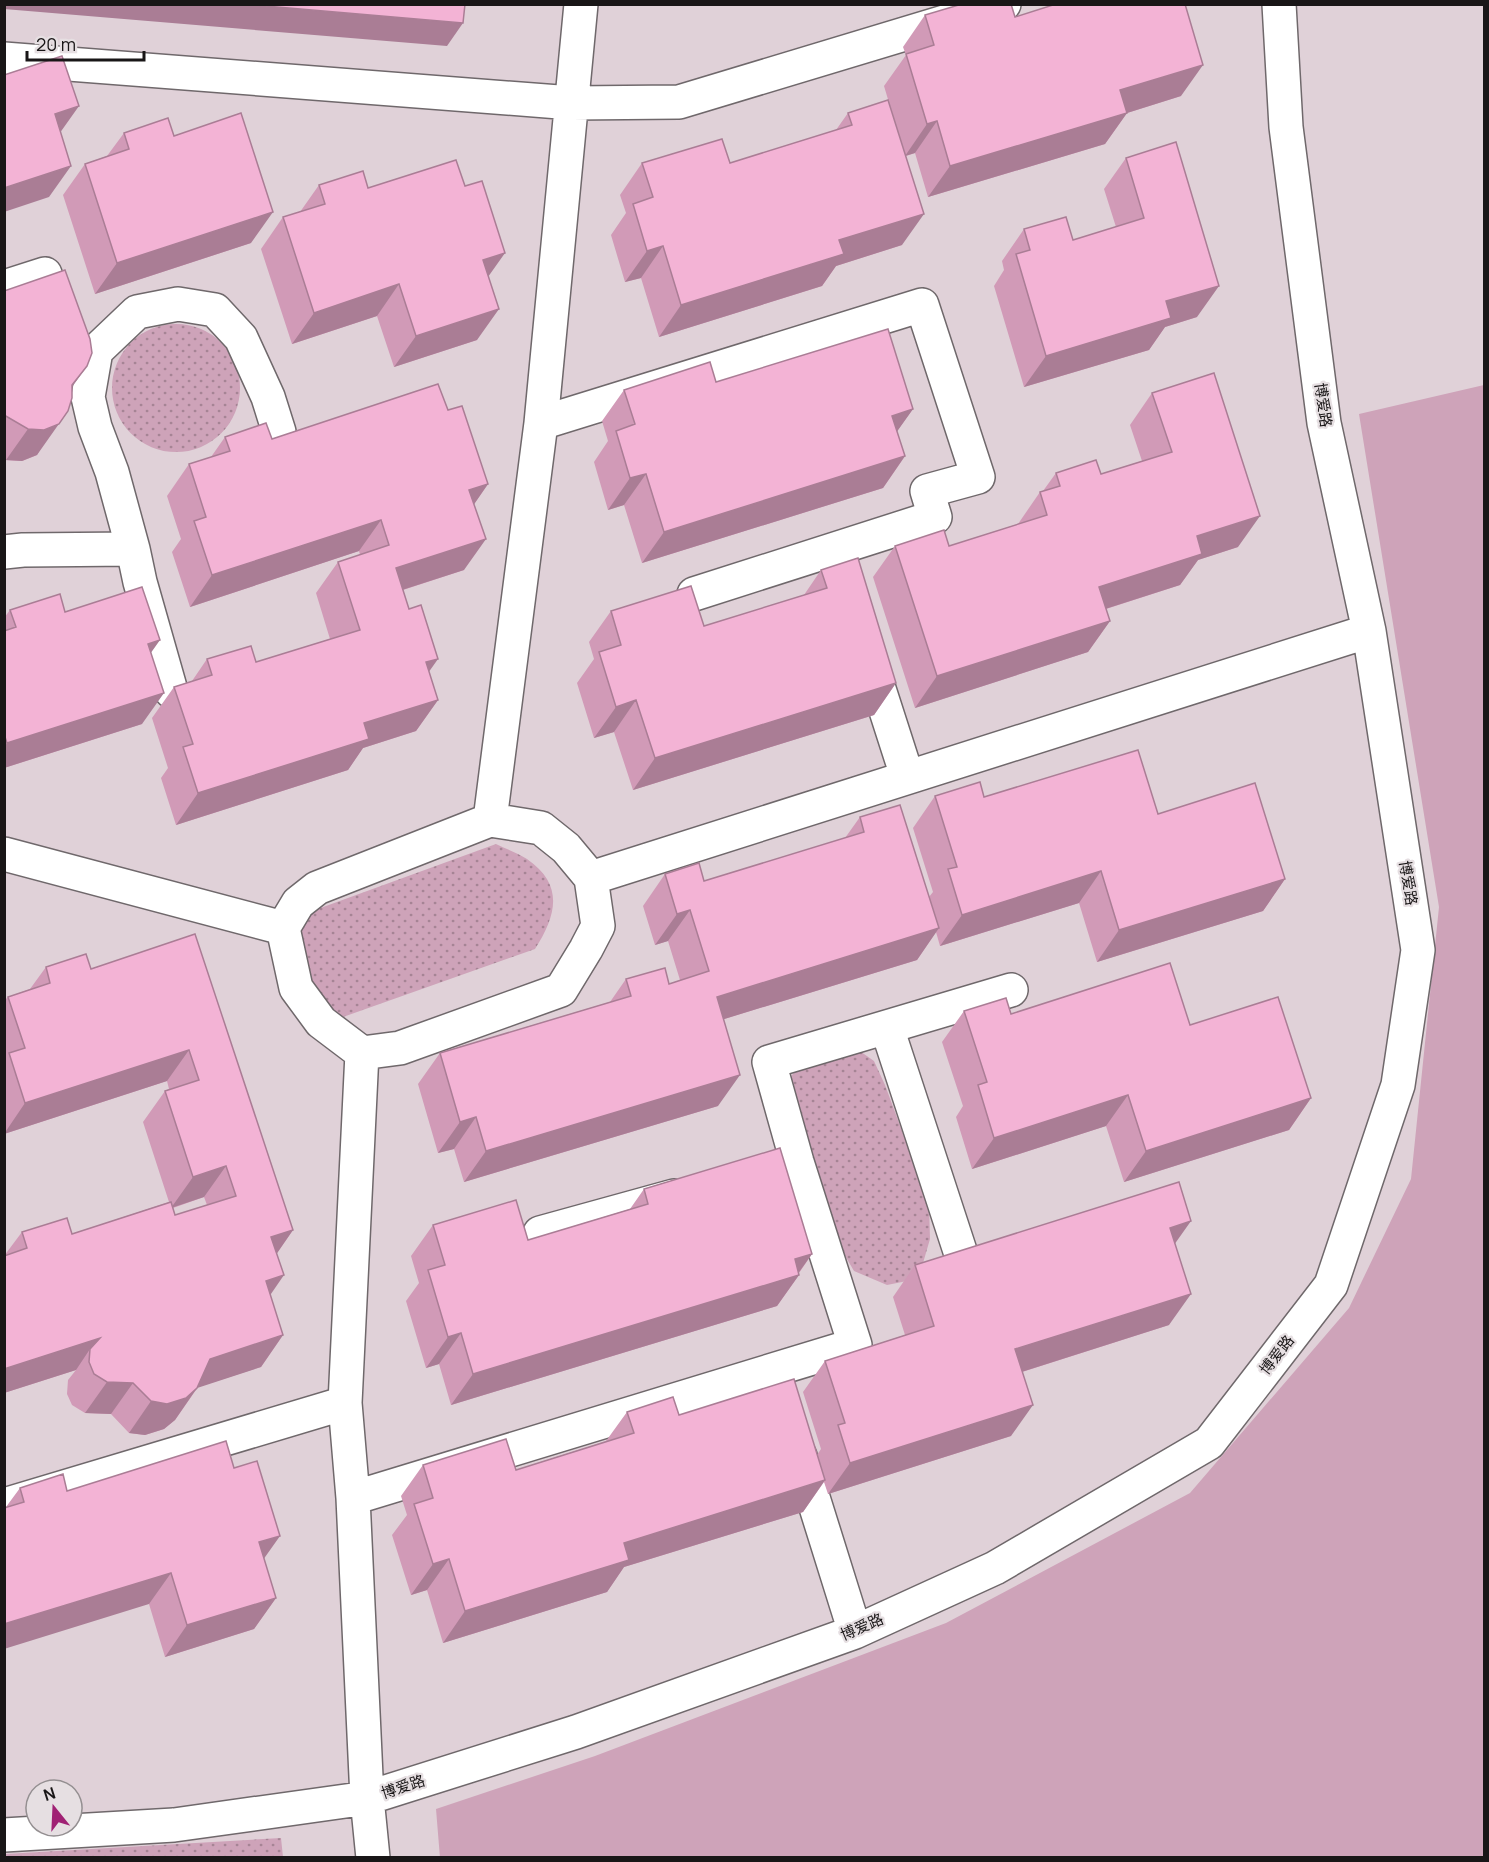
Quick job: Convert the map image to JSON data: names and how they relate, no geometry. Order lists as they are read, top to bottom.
{
  "streets": {
    "street": ["博爱路"]
  },
  "scale_bar": "20 m",
  "north": "top"
}
